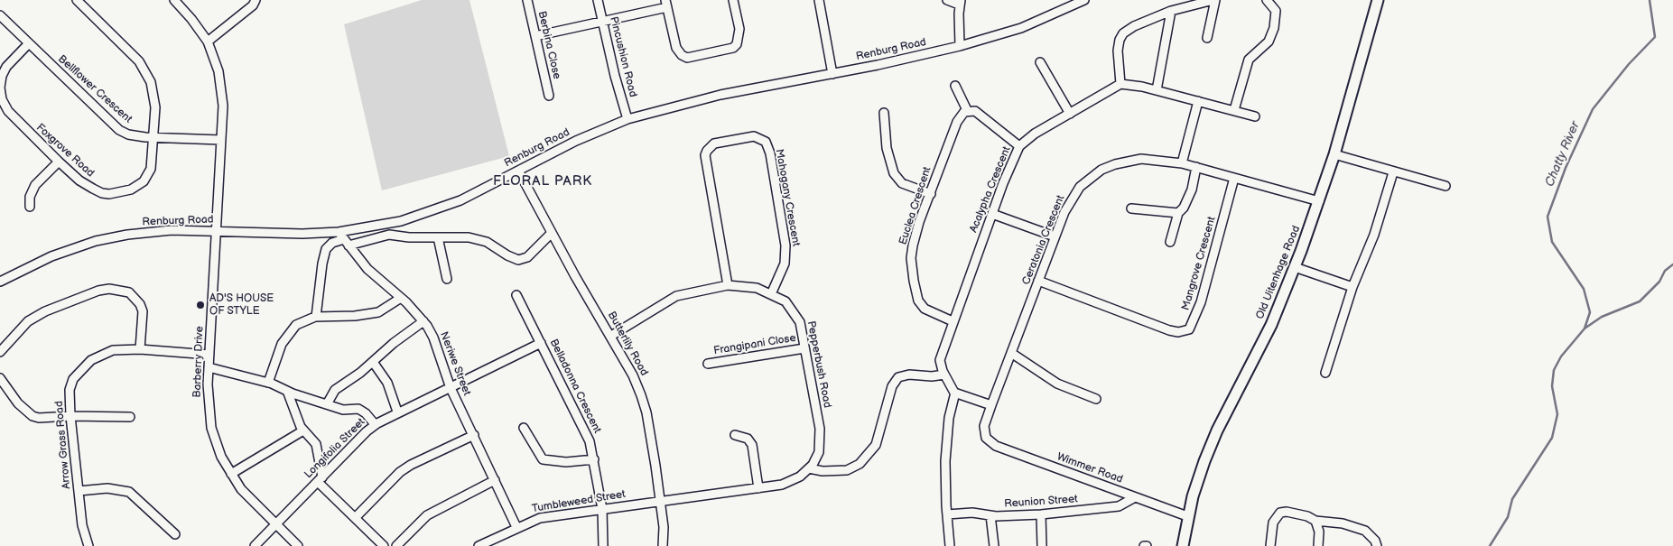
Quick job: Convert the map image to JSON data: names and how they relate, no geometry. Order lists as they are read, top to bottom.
{
  "streets": {
    "main road": ["Old Uitenhage Road"],
    "street": [
      "Berbina Close",
      "Renburg Road",
      "Pincushion Road",
      "Bellflower Crescent",
      "Foxgrove Road",
      "Acalypha Crescent",
      "Mahogany Crescent",
      "Euclea Crescent",
      "Ceratonia Crescent",
      "Mangrove Crescent",
      "Butterlily Road",
      "Frangipani Close",
      "Barberry Drive",
      "Neriwe Street",
      "Pepperbush Road",
      "Belladonna Crescent",
      "Arrow Grass Road",
      "Longifolia Street",
      "Wimmer Road",
      "Tumbleweed Street",
      "Reunion Street"
    ]
  },
  "crossings": [
    ["Renburg Road", "Pincushion Road"],
    ["Renburg Road", "Butterlily Road"],
    ["Renburg Road", "Barberry Drive"],
    ["Renburg Road", "Neriwe Street"],
    ["Bellflower Crescent", "Foxgrove Road"],
    ["Bellflower Crescent", "Barberry Drive"],
    ["Acalypha Crescent", "Euclea Crescent"],
    ["Mahogany Crescent", "Pepperbush Road"],
    ["Ceratonia Crescent", "Mangrove Crescent"],
    ["Ceratonia Crescent", "Old Uitenhage Road"],
    ["Ceratonia Crescent", "Wimmer Road"],
    ["Old Uitenhage Road", "Wimmer Road"],
    ["Butterlily Road", "Pepperbush Road"],
    ["Butterlily Road", "Tumbleweed Street"],
    ["Frangipani Close", "Pepperbush Road"],
    ["Barberry Drive", "Arrow Grass Road"],
    ["Barberry Drive", "Longifolia Street"],
    ["Neriwe Street", "Longifolia Street"],
    ["Neriwe Street", "Tumbleweed Street"],
    ["Pepperbush Road", "Tumbleweed Street"],
    ["Belladonna Crescent", "Longifolia Street"],
    ["Belladonna Crescent", "Tumbleweed Street"],
    ["Wimmer Road", "Reunion Street"]
  ],
  "districts": ["FLORAL PARK"],
  "water": ["Chatty River"],
  "places": ["AD'S HOUSE OF STYLE"]
}
